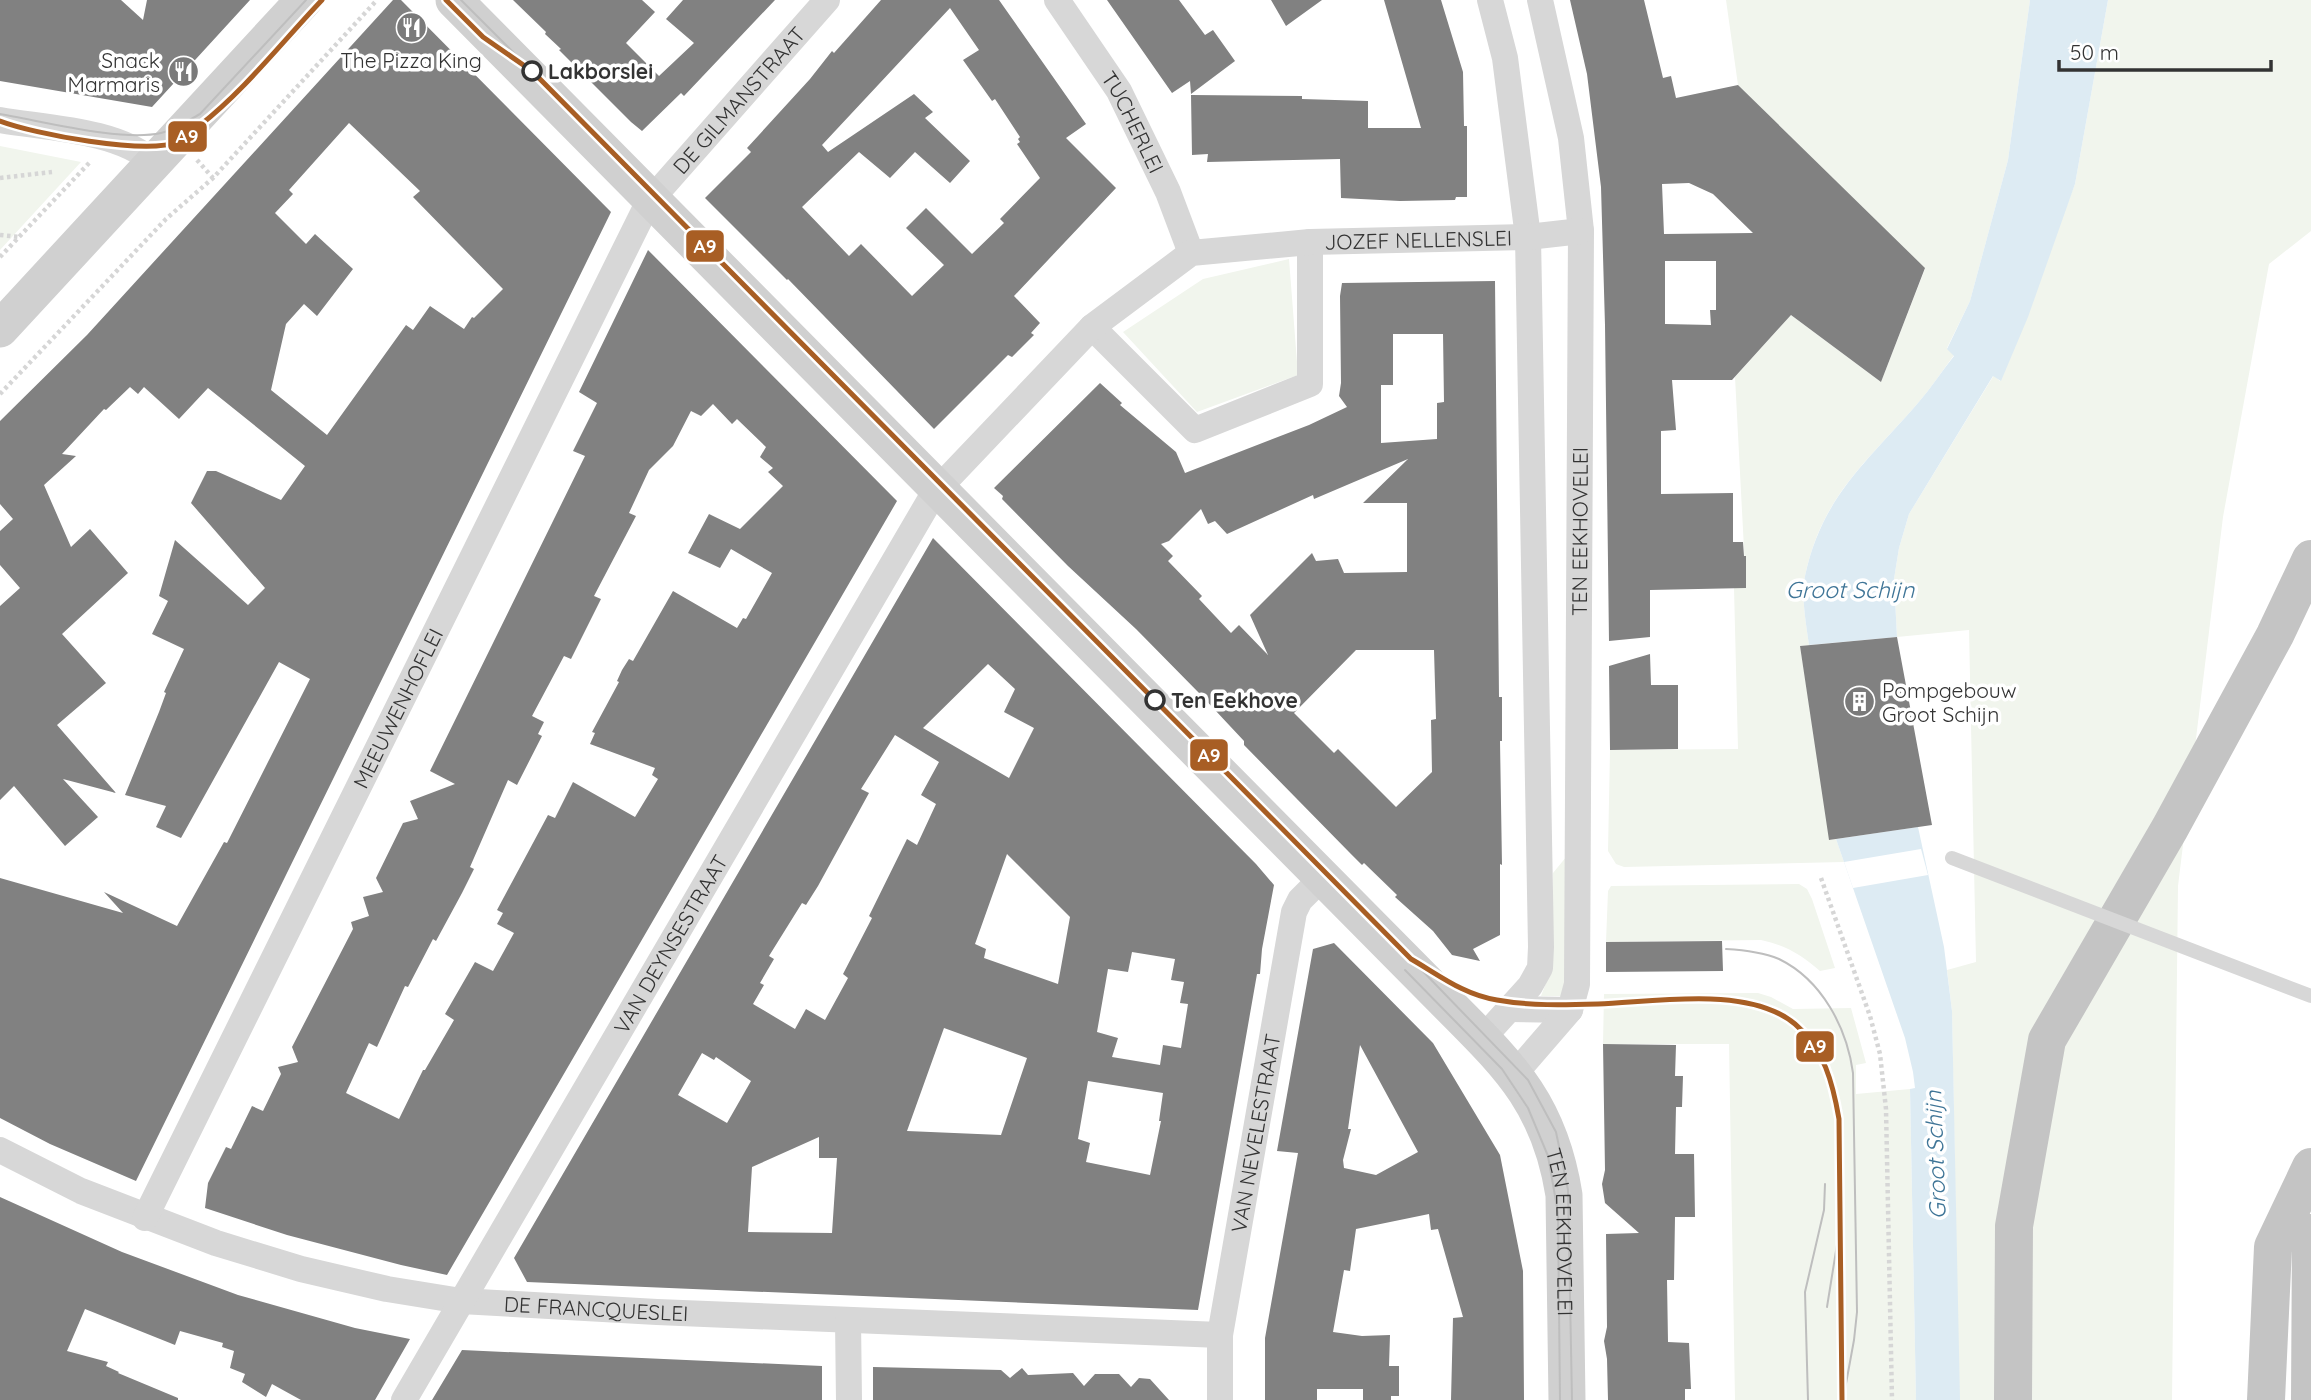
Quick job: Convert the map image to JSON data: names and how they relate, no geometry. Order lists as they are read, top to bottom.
{
  "streets": {
    "street": [
      "DE GILMANSTRAAT",
      "TUCHERLEI",
      "JOZEF NELLENSLEI",
      "TEN EEKHOVELEI",
      "MEEUWENHOFLEI",
      "VAN DEYNSESTRAAT",
      "VAN NEVELESTRAAT",
      "DE FRANCQUESLEI"
    ]
  },
  "crossings": [
    ["DE GILMANSTRAAT", "TEN EEKHOVELEI"],
    ["DE GILMANSTRAAT", "MEEUWENHOFLEI"],
    ["TUCHERLEI", "JOZEF NELLENSLEI"],
    ["TEN EEKHOVELEI", "MEEUWENHOFLEI"],
    ["TEN EEKHOVELEI", "VAN DEYNSESTRAAT"],
    ["TEN EEKHOVELEI", "VAN NEVELESTRAAT"],
    ["MEEUWENHOFLEI", "DE FRANCQUESLEI"],
    ["VAN DEYNSESTRAAT", "DE FRANCQUESLEI"],
    ["VAN NEVELESTRAAT", "DE FRANCQUESLEI"]
  ],
  "water": ["Groot Schijn"],
  "places": {
    "restaurant": ["The Pizza King", "Snack Marmaris"],
    "other": ["Lakborslei", "Ten Eekhove"],
    "building": ["Pompgebouw Groot Schijn"]
  },
  "lines": ["transit line A9"],
  "scale_bar": "50 m"
}
